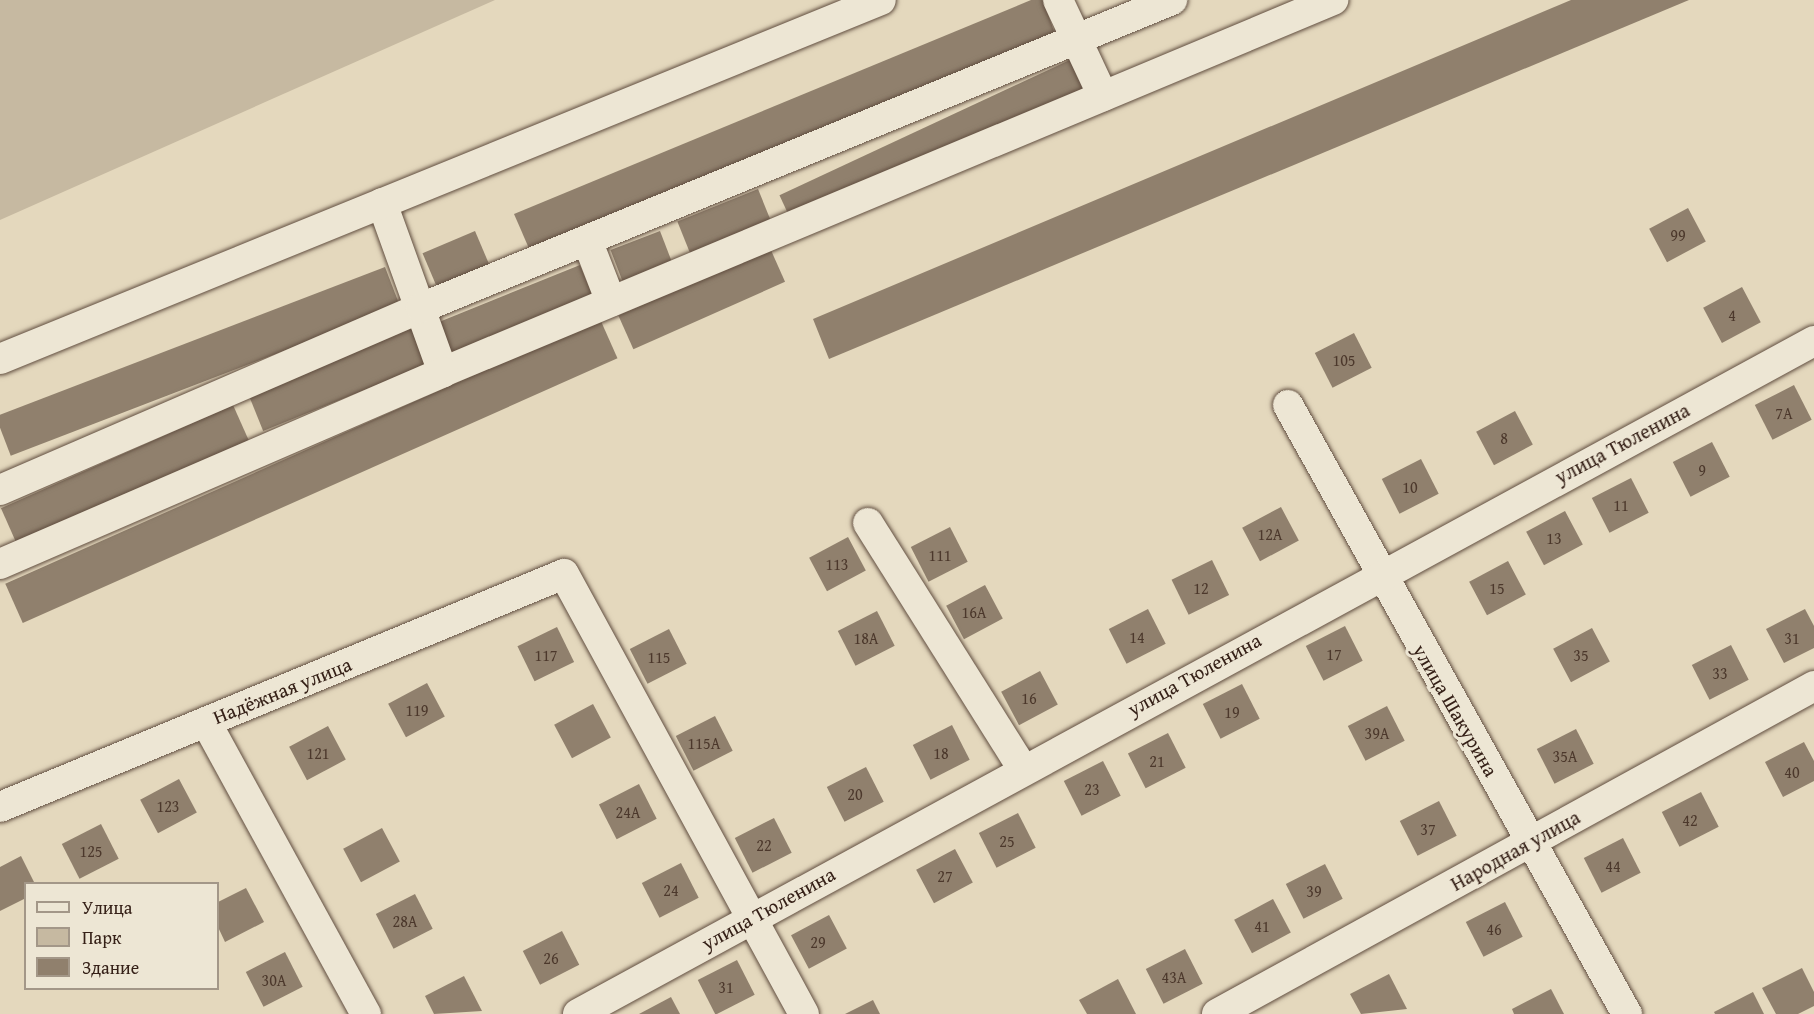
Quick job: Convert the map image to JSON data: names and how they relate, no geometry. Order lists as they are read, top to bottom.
{
  "streets": {
    "street": [
      "улица Тюленина",
      "Надёжная улица",
      "улица Шакурина",
      "Народная улица"
    ]
  },
  "crossings": [
    ["улица Тюленина", "Надёжная улица"],
    ["улица Тюленина", "улица Шакурина"],
    ["улица Шакурина", "Народная улица"]
  ],
  "house_numbers": [
    "99",
    "4",
    "105",
    "7А",
    "8",
    "9",
    "10",
    "11",
    "12А",
    "13",
    "111",
    "113",
    "12",
    "15",
    "16А",
    "14",
    "18А",
    "31",
    "17",
    "117",
    "35",
    "115",
    "33",
    "16",
    "119",
    "19",
    "39А",
    "115А",
    "121",
    "18",
    "35А",
    "21",
    "40",
    "23",
    "20",
    "123",
    "24А",
    "42",
    "37",
    "25",
    "22",
    "125",
    "44",
    "27",
    "24",
    "39",
    "28А",
    "41",
    "46",
    "29",
    "26",
    "43А",
    "30А",
    "31"
  ],
  "legend": ["Улица", "Парк", "Здание"]
}
